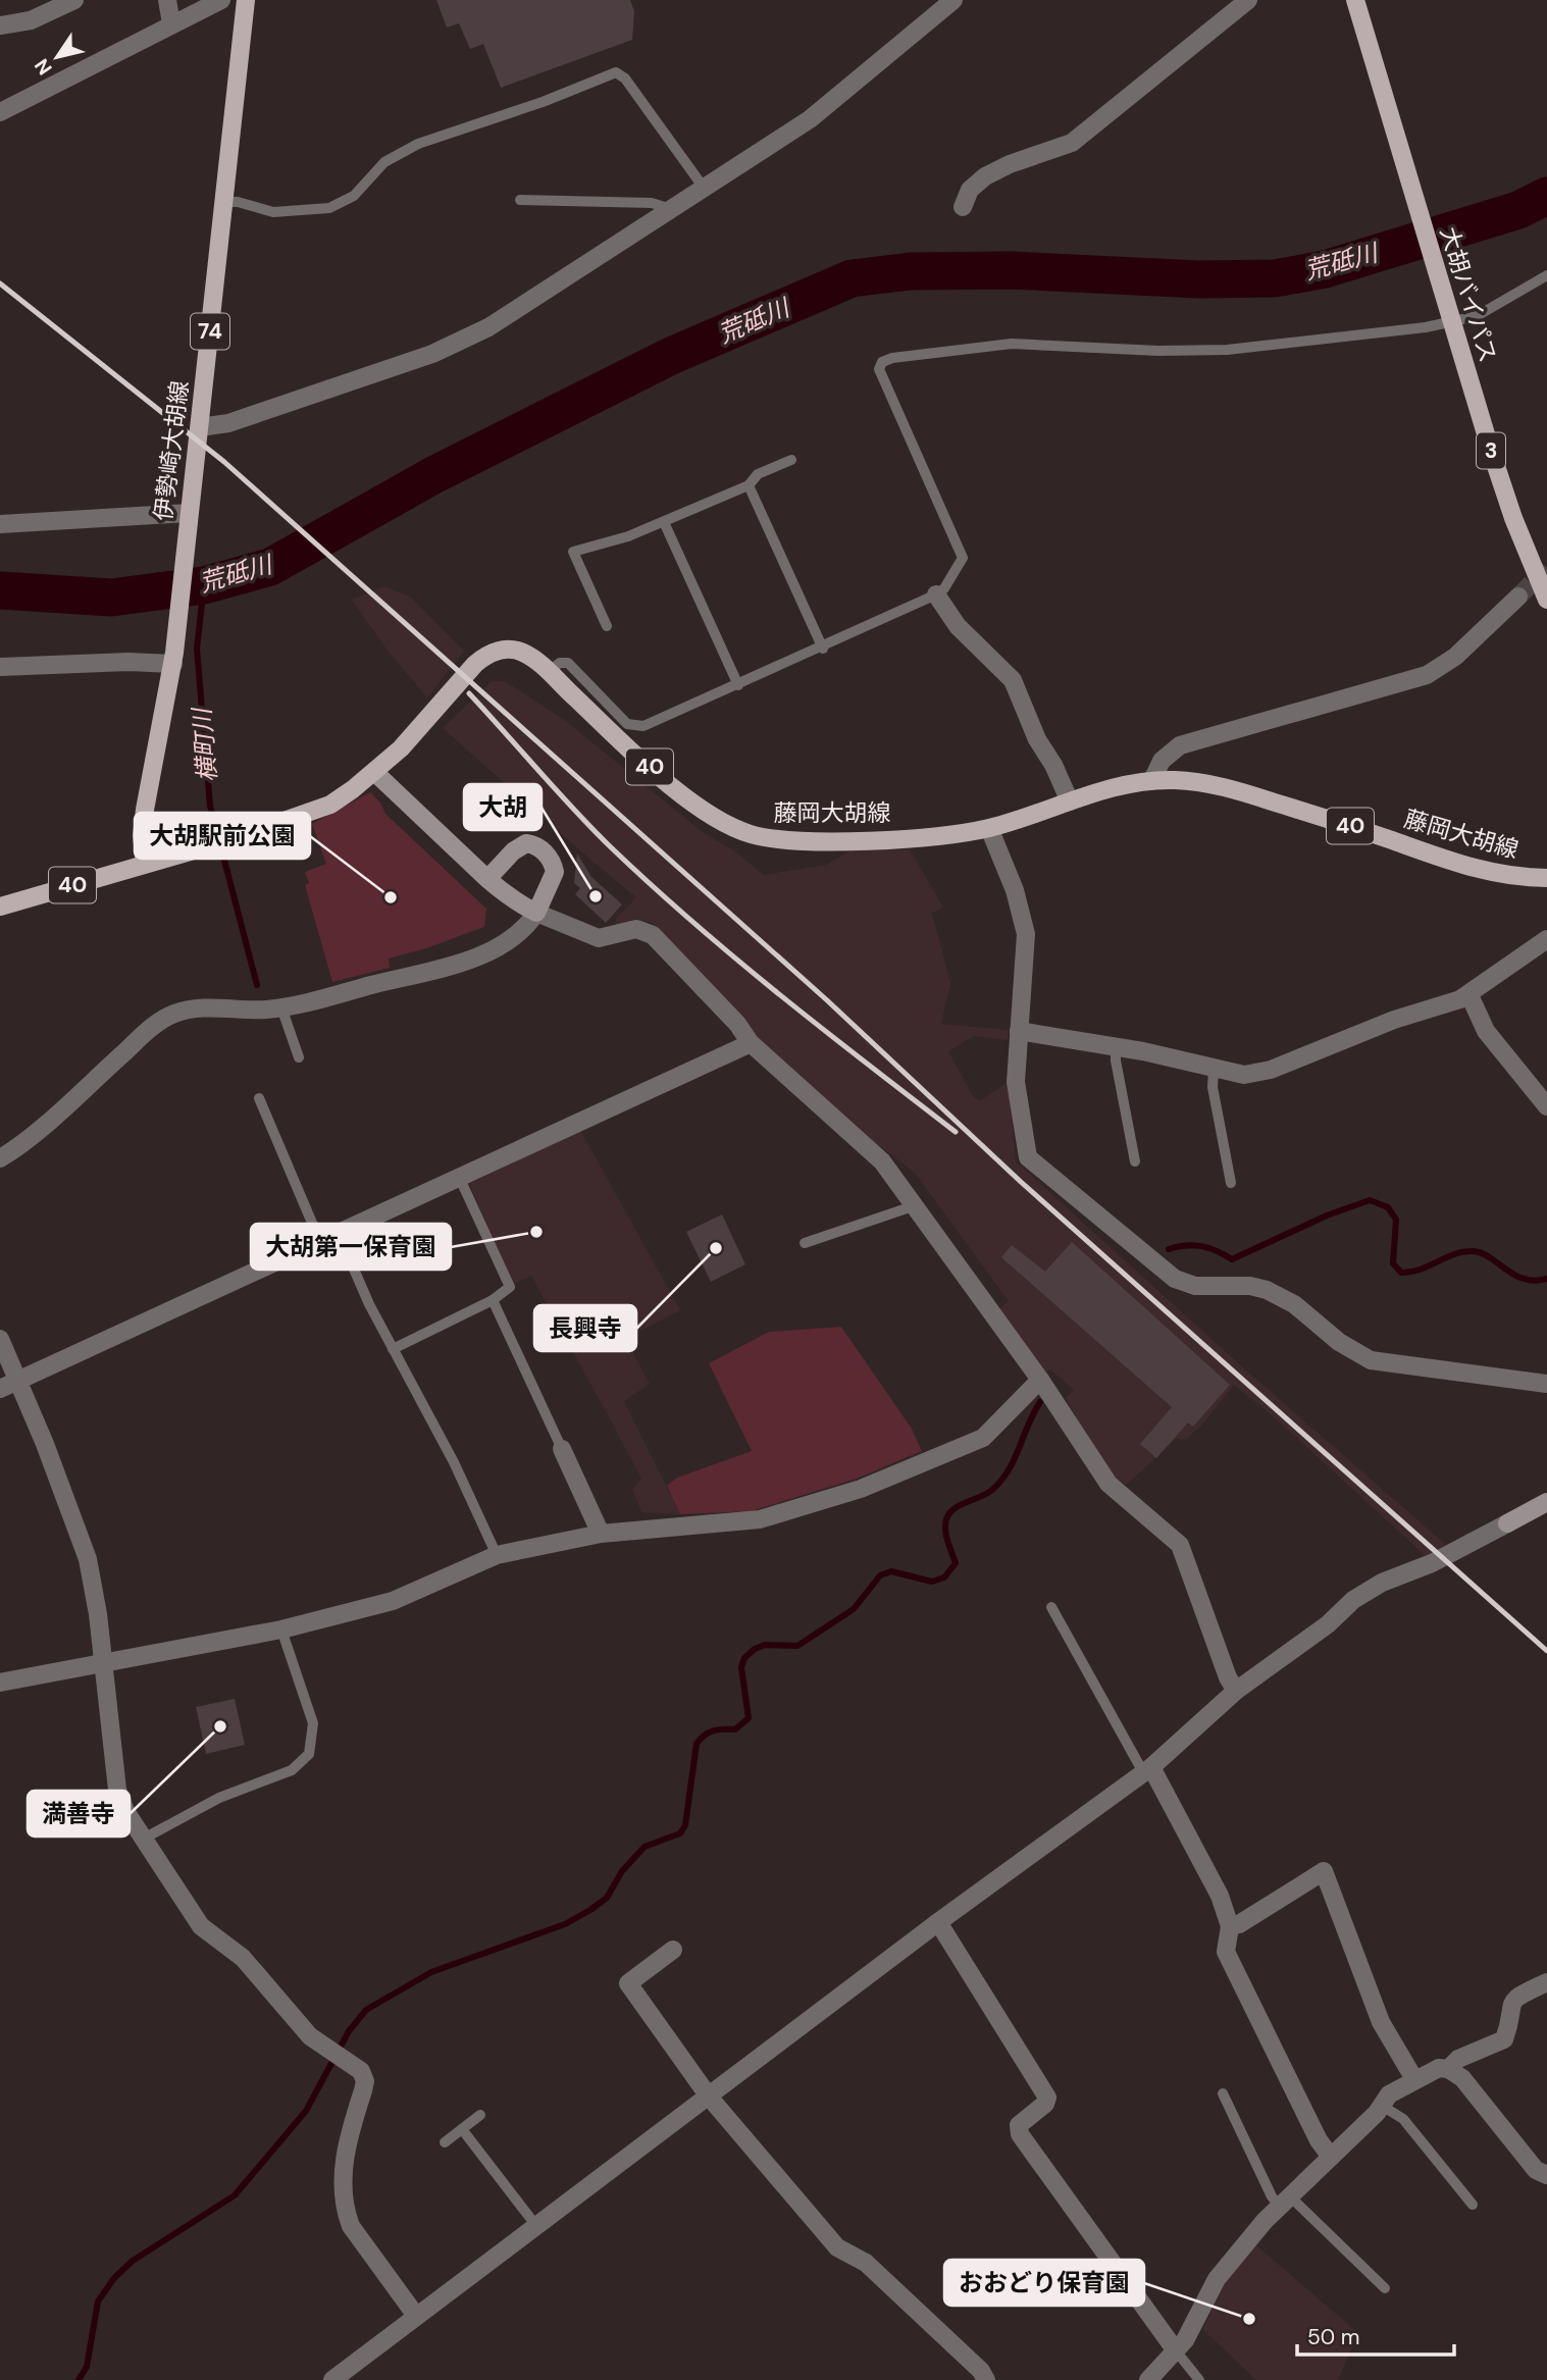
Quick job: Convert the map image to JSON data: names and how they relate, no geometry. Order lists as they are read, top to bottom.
{
  "streets": {
    "main road": [
      "大胡バイパス",
      "74",
      "伊勢崎大胡線",
      "3",
      "40",
      "藤岡大胡線"
    ]
  },
  "crossings": [
    ["伊勢崎大胡線", "藤岡大胡線"]
  ],
  "water": ["荒砥川", "横町川"],
  "places": [
    "大胡",
    "大胡駅前公園",
    "大胡第一保育園",
    "長興寺",
    "満善寺",
    "おおどり保育園"
  ],
  "scale_bar": "50 m",
  "north": "bottom left"
}
